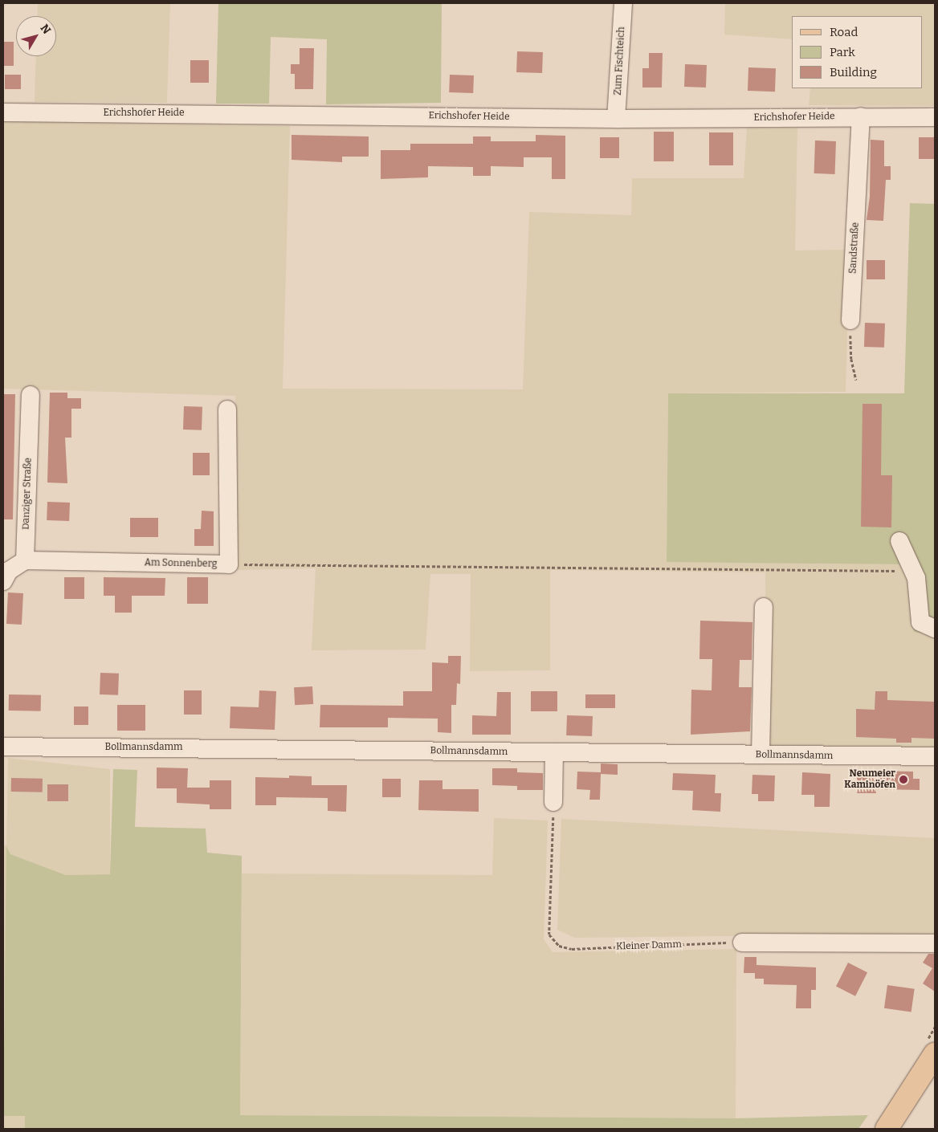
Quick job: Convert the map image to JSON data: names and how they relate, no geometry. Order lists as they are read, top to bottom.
{
  "streets": {
    "street": [
      "Zum Fischteich",
      "Erichshofer Heide",
      "Sandstraße",
      "Danziger Straße",
      "Am Sonnenberg",
      "Bollmannsdamm"
    ],
    "path": ["Kleiner Damm"]
  },
  "crossings": [
    ["Zum Fischteich", "Erichshofer Heide"],
    ["Erichshofer Heide", "Sandstraße"],
    ["Danziger Straße", "Am Sonnenberg"]
  ],
  "places": ["Neumeier Kaminöfen"],
  "legend": ["Road", "Park", "Building"],
  "north": "top right"
}
